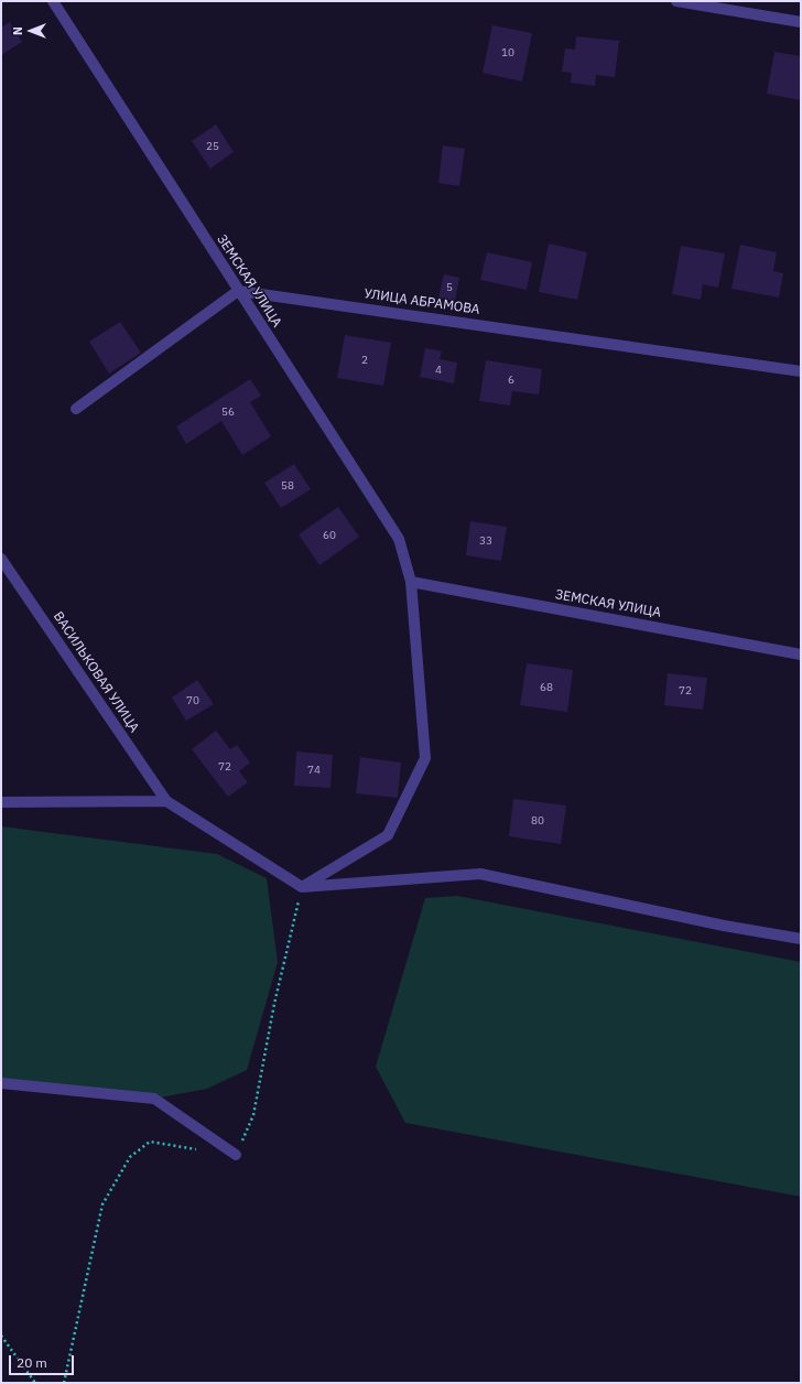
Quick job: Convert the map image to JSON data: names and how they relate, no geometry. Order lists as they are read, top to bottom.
{
  "streets": {
    "street": ["ЗЕМСКАЯ УЛИЦА", "УЛИЦА АБРАМОВА", "ВАСИЛЬКОВАЯ УЛИЦА"]
  },
  "crossings": [
    ["ЗЕМСКАЯ УЛИЦА", "УЛИЦА АБРАМОВА"]
  ],
  "house_numbers": [
    "10",
    "25",
    "5",
    "2",
    "4",
    "6",
    "56",
    "58",
    "60",
    "33",
    "68",
    "72",
    "70",
    "72",
    "74",
    "80"
  ],
  "scale_bar": "20 m",
  "north": "left"
}
